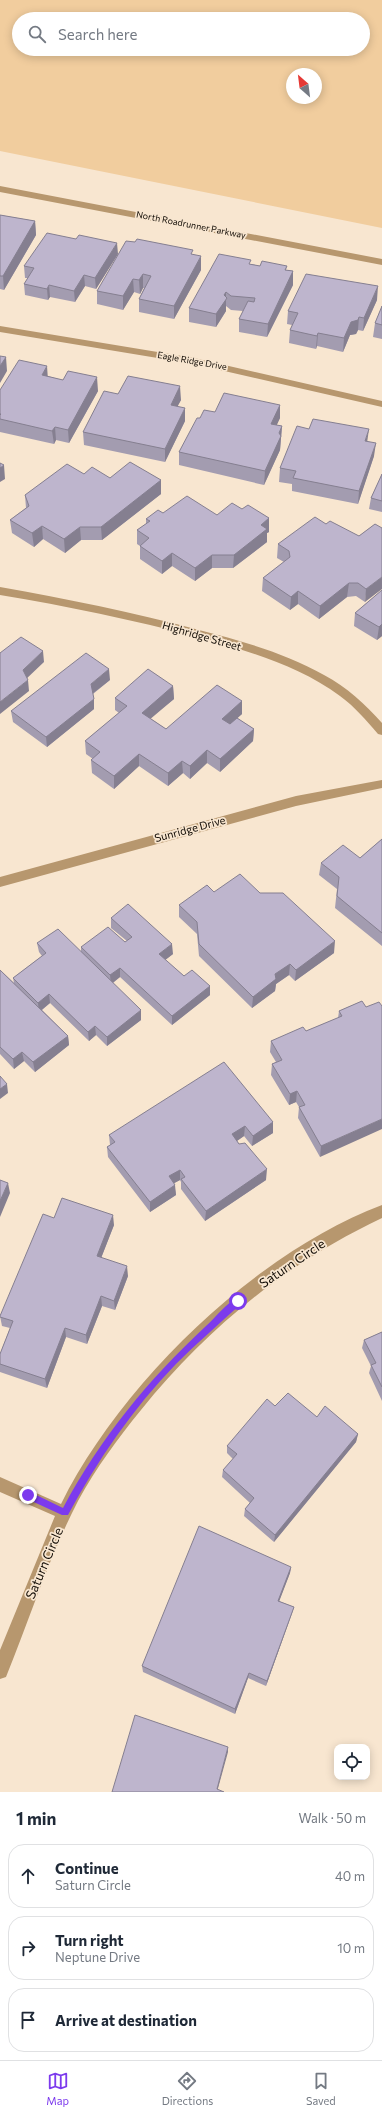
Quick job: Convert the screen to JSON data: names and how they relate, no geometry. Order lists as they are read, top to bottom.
{
  "streets": {
    "street": [
      "North Roadrunner Parkway",
      "Eagle Ridge Drive",
      "Highridge Street",
      "Sunridge Drive",
      "Saturn Circle"
    ]
  },
  "north": "top left",
  "page": {
    "search": "Search here",
    "heading": ["1 min", "Walk · 50 m"],
    "list": [
      ["Continue", "Saturn Circle", "40 m"],
      ["Turn right", "Neptune Drive", "10 m"],
      "Arrive at destination"
    ],
    "nav": ["Map", "Directions", "Saved"]
  }
}
